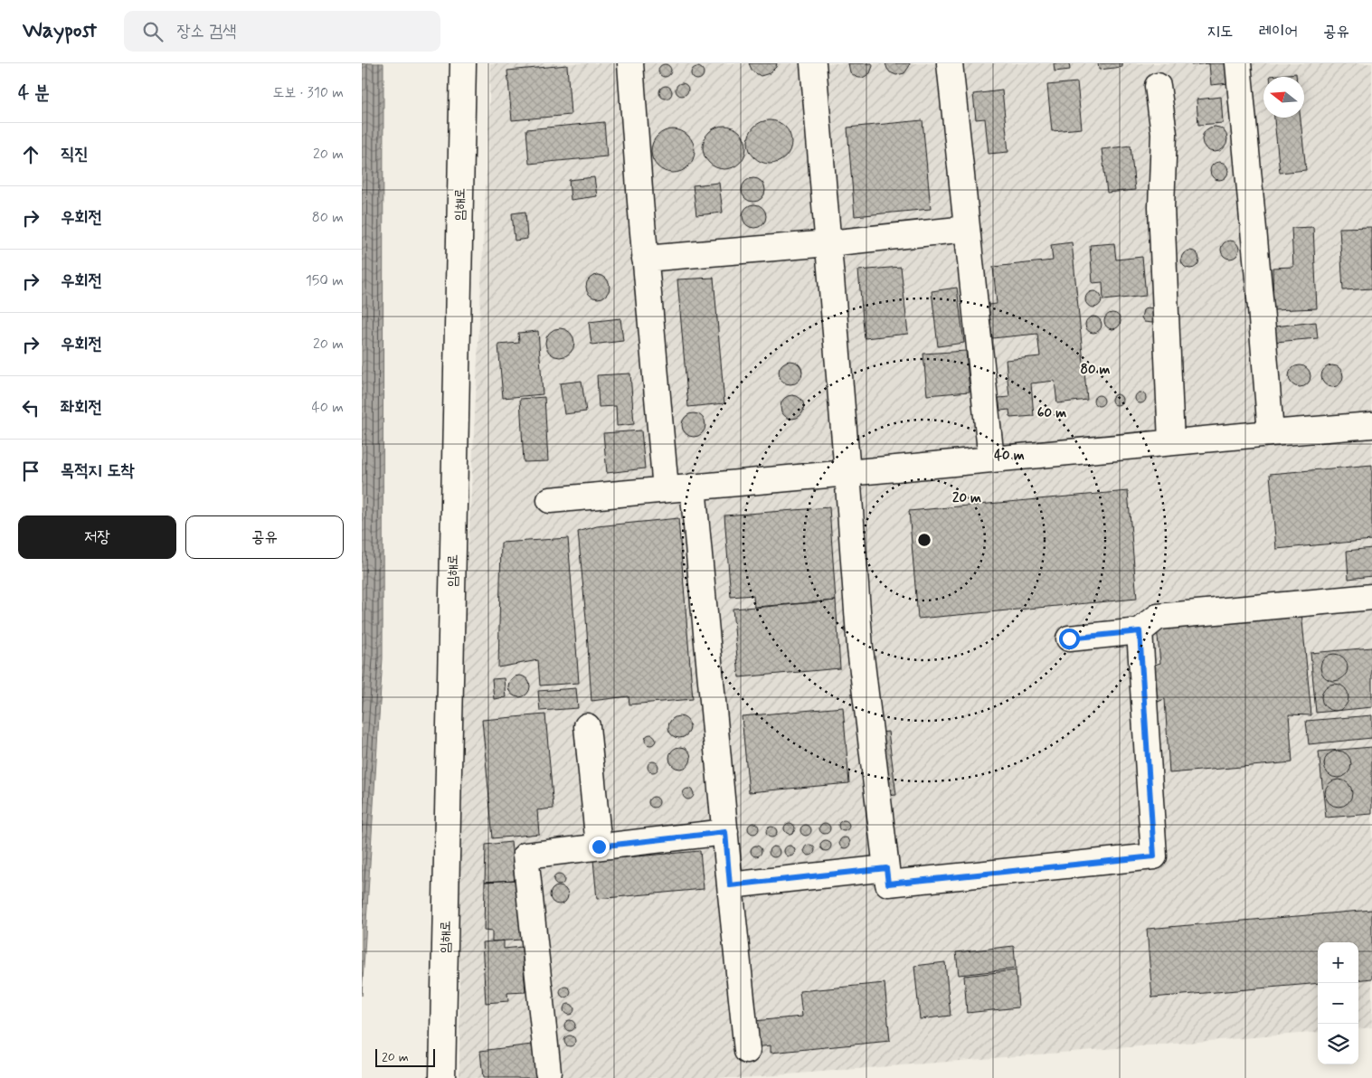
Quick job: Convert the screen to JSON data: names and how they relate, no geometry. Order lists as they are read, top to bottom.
{
  "streets": {
    "street": ["임해로"]
  },
  "scale_bar": "20 m",
  "north": "left",
  "page": {
    "header": "Waypost",
    "search": "장소 검색",
    "nav": ["지도", "레이어", "공유"],
    "heading": ["4 분", "도보 · 310 m"],
    "list": [
      ["직진", "20 m"],
      ["우회전", "80 m"],
      ["우회전", "150 m"],
      ["우회전", "20 m"],
      ["좌회전", "40 m"],
      "목적지 도착"
    ],
    "buttons": ["저장", "공유"],
    "map_buttons": ["+", "−"],
    "scale": "20 m"
  },
  "rings": [
    "80 m",
    "60 m",
    "40 m",
    "20 m"
  ]
}
